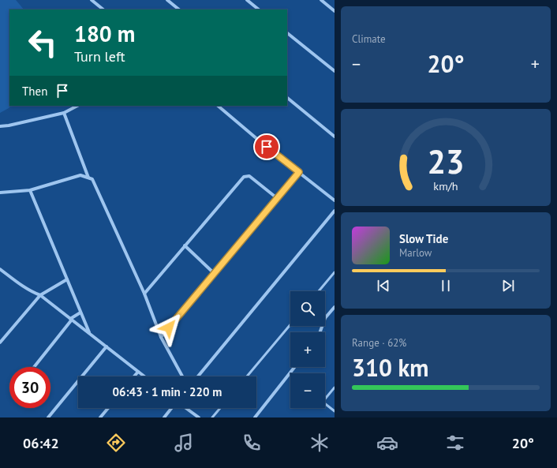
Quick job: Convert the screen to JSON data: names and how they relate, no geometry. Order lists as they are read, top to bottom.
{
  "page": {
    "tile": [
      "Climate",
      ["Range · 62%", "310 km"]
    ],
    "turn": ["180 m", "Turn left"],
    "heat": ["−", "20°", "+"],
    "then": "Then",
    "song": ["Slow Tide", "Marlow"],
    "map_buttons": ["+", "−"],
    "limit": "30",
    "trip": "06:43 · 1 min · 220 m",
    "tabs": ["06:42", "20°"],
    "gauge": ["23", "km/h"]
  }
}
